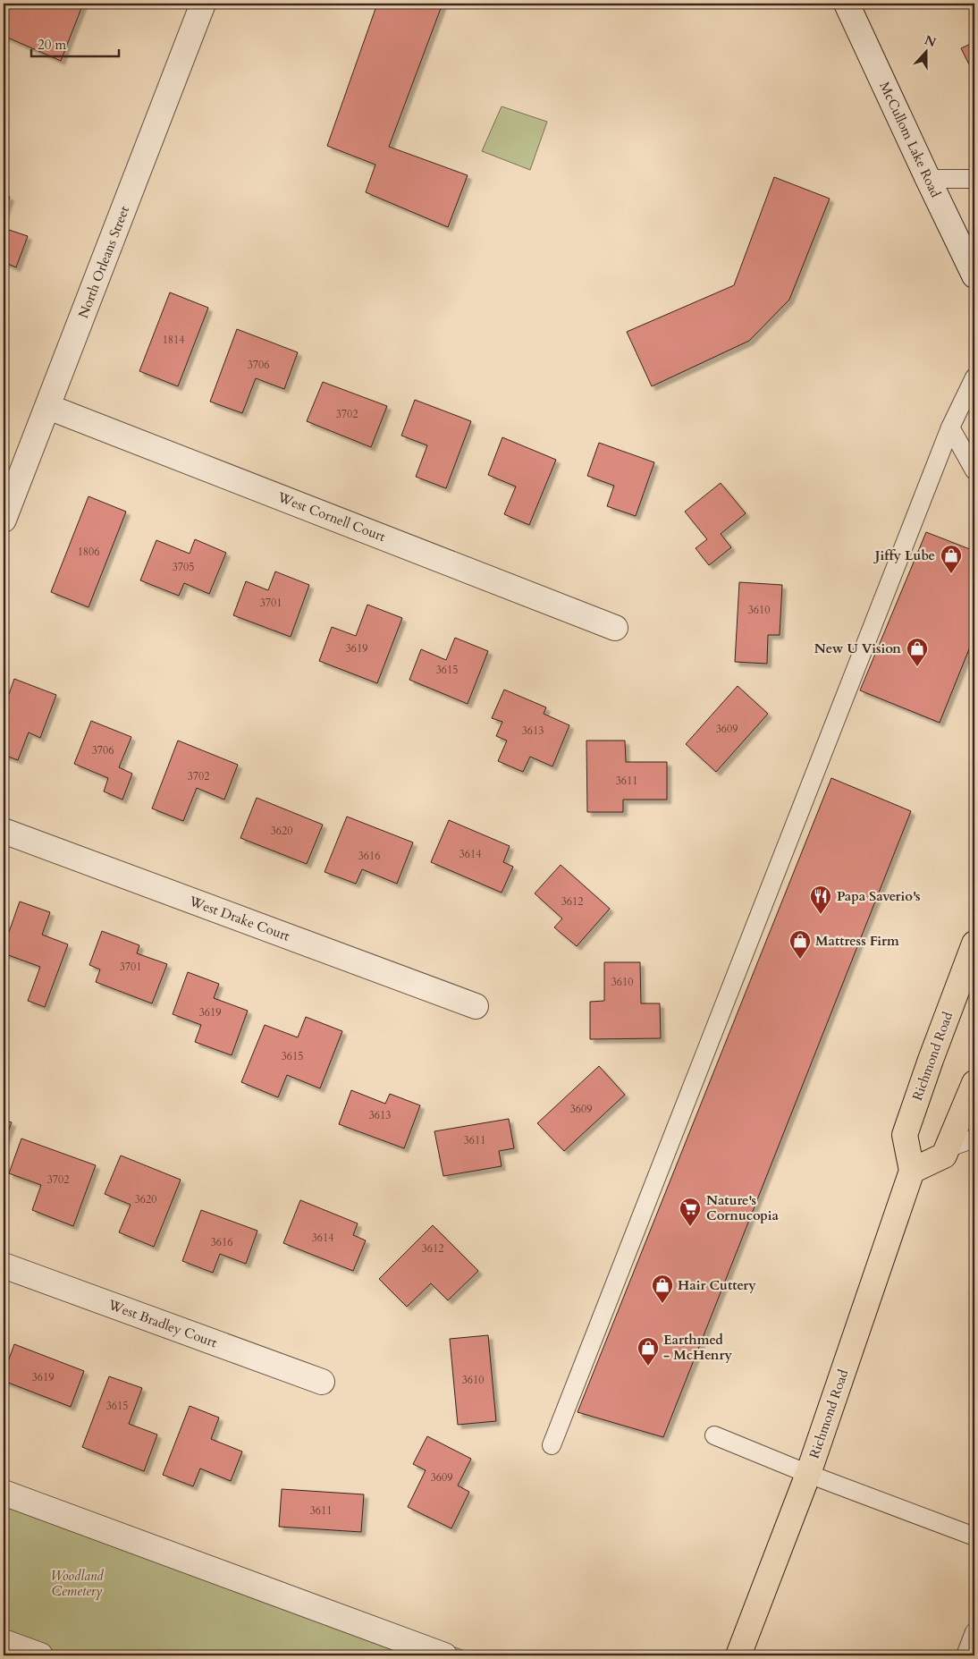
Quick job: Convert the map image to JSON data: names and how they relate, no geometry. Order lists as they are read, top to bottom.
{
  "streets": {
    "main road": ["Richmond Road"],
    "street": [
      "McCullom Lake Road",
      "North Orleans Street",
      "West Cornell Court",
      "West Drake Court",
      "West Bradley Court"
    ]
  },
  "crossings": [
    ["North Orleans Street", "West Cornell Court"]
  ],
  "parks": ["Woodland Cemetery"],
  "places": {
    "shop": [
      "Jiffy Lube",
      "New U Vision",
      "Mattress Firm",
      "Hair Cuttery",
      "Earthmed - McHenry"
    ],
    "restaurant": ["Papa Saverio's"],
    "supermarket": ["Nature's Cornucopia"]
  },
  "house_numbers": [
    "1814",
    "3706",
    "3702",
    "1806",
    "3705",
    "3701",
    "3610",
    "3619",
    "3615",
    "3609",
    "3613",
    "3706",
    "3702",
    "3611",
    "3620",
    "3614",
    "3616",
    "3612",
    "3701",
    "3610",
    "3619",
    "3615",
    "3609",
    "3613",
    "3611",
    "3702",
    "3620",
    "3614",
    "3616",
    "3612",
    "3619",
    "3610",
    "3615",
    "3609",
    "3611"
  ],
  "scale_bar": "20 m",
  "north": "top"
}
